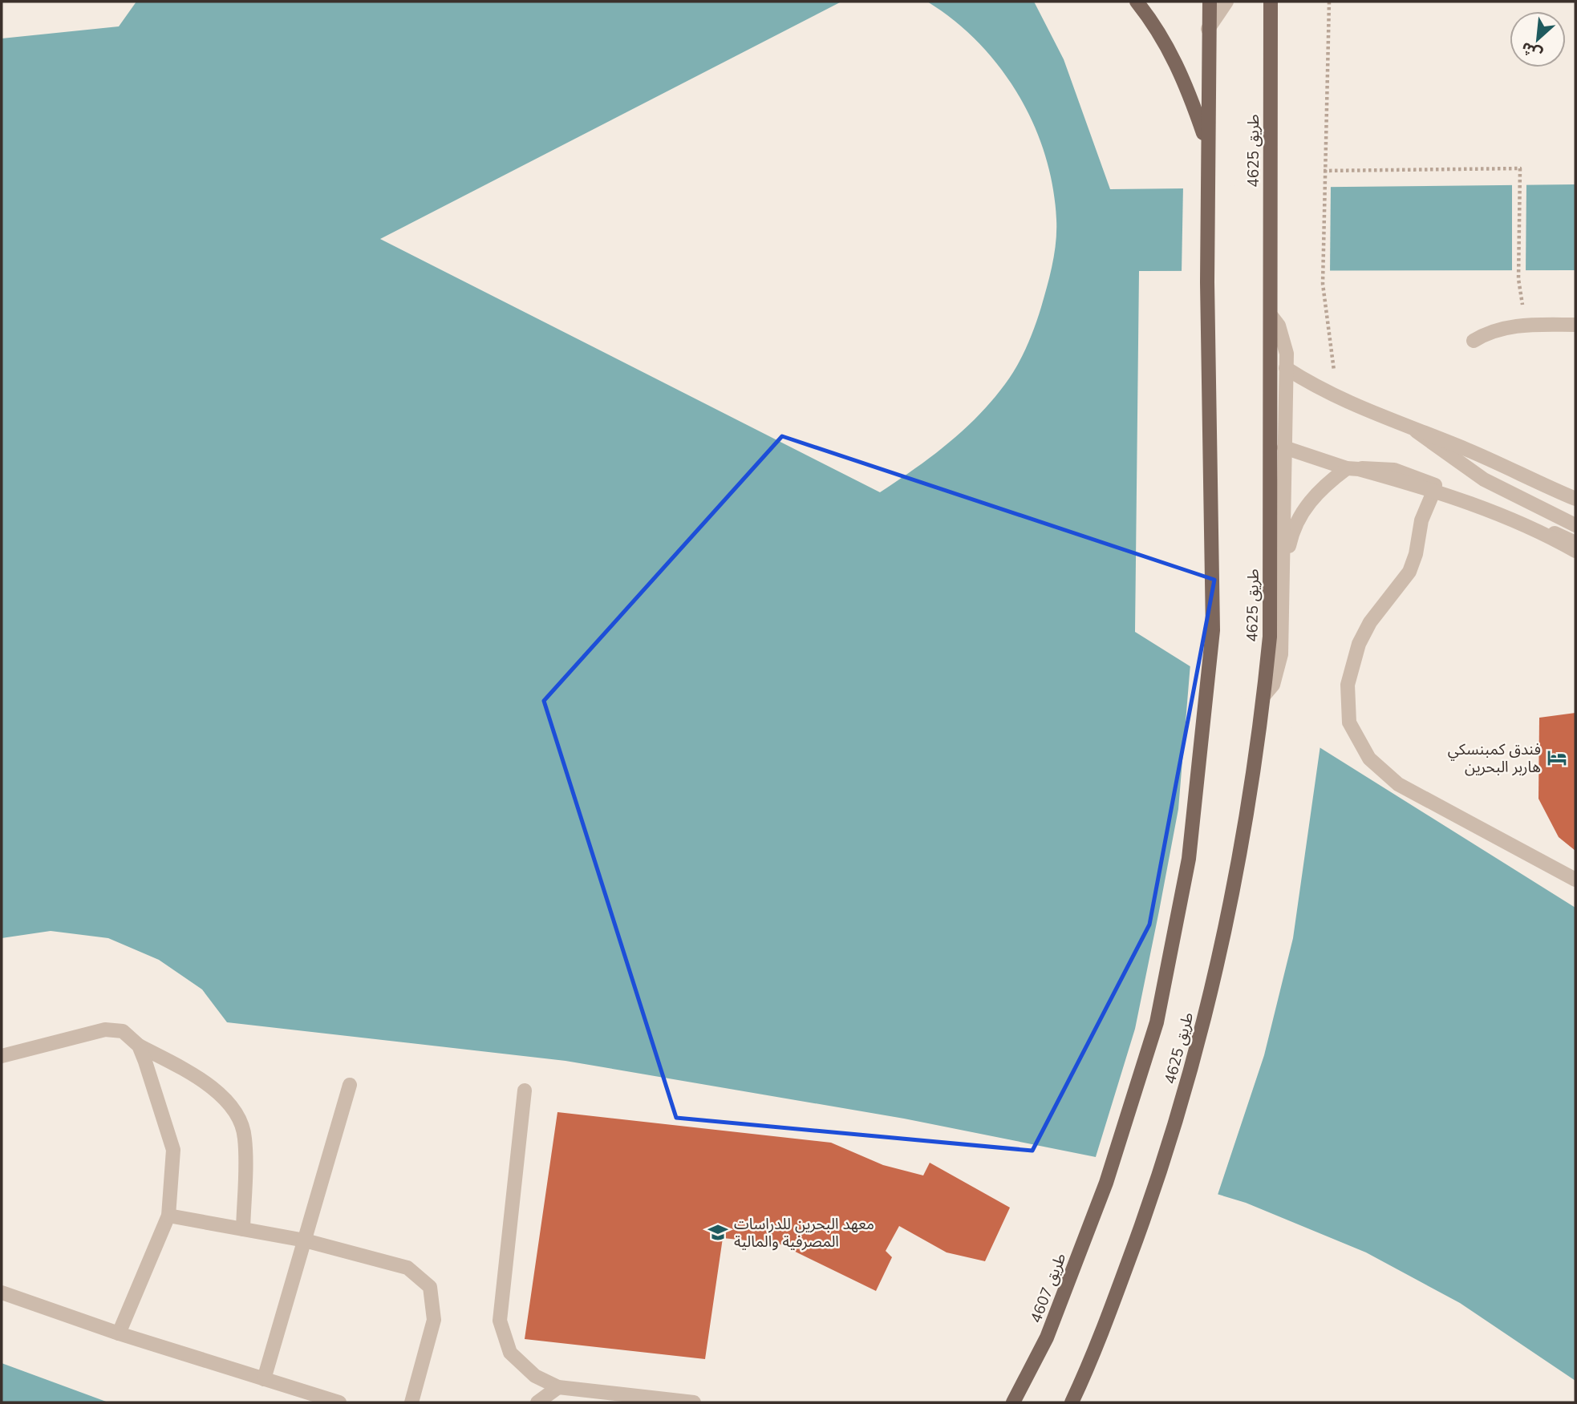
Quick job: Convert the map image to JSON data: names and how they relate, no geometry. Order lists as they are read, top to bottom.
{
  "streets": {
    "main road": ["طريق 4625", "طريق 4607"]
  },
  "crossings": [
    ["طريق 4625", "طريق 4607"]
  ],
  "places": {
    "hotel": ["فندق كمبنسكي هاربر البحرين"],
    "school or university": ["معهد البحرين للدراسات المصرفية والمالية"]
  },
  "north": "bottom left"
}
